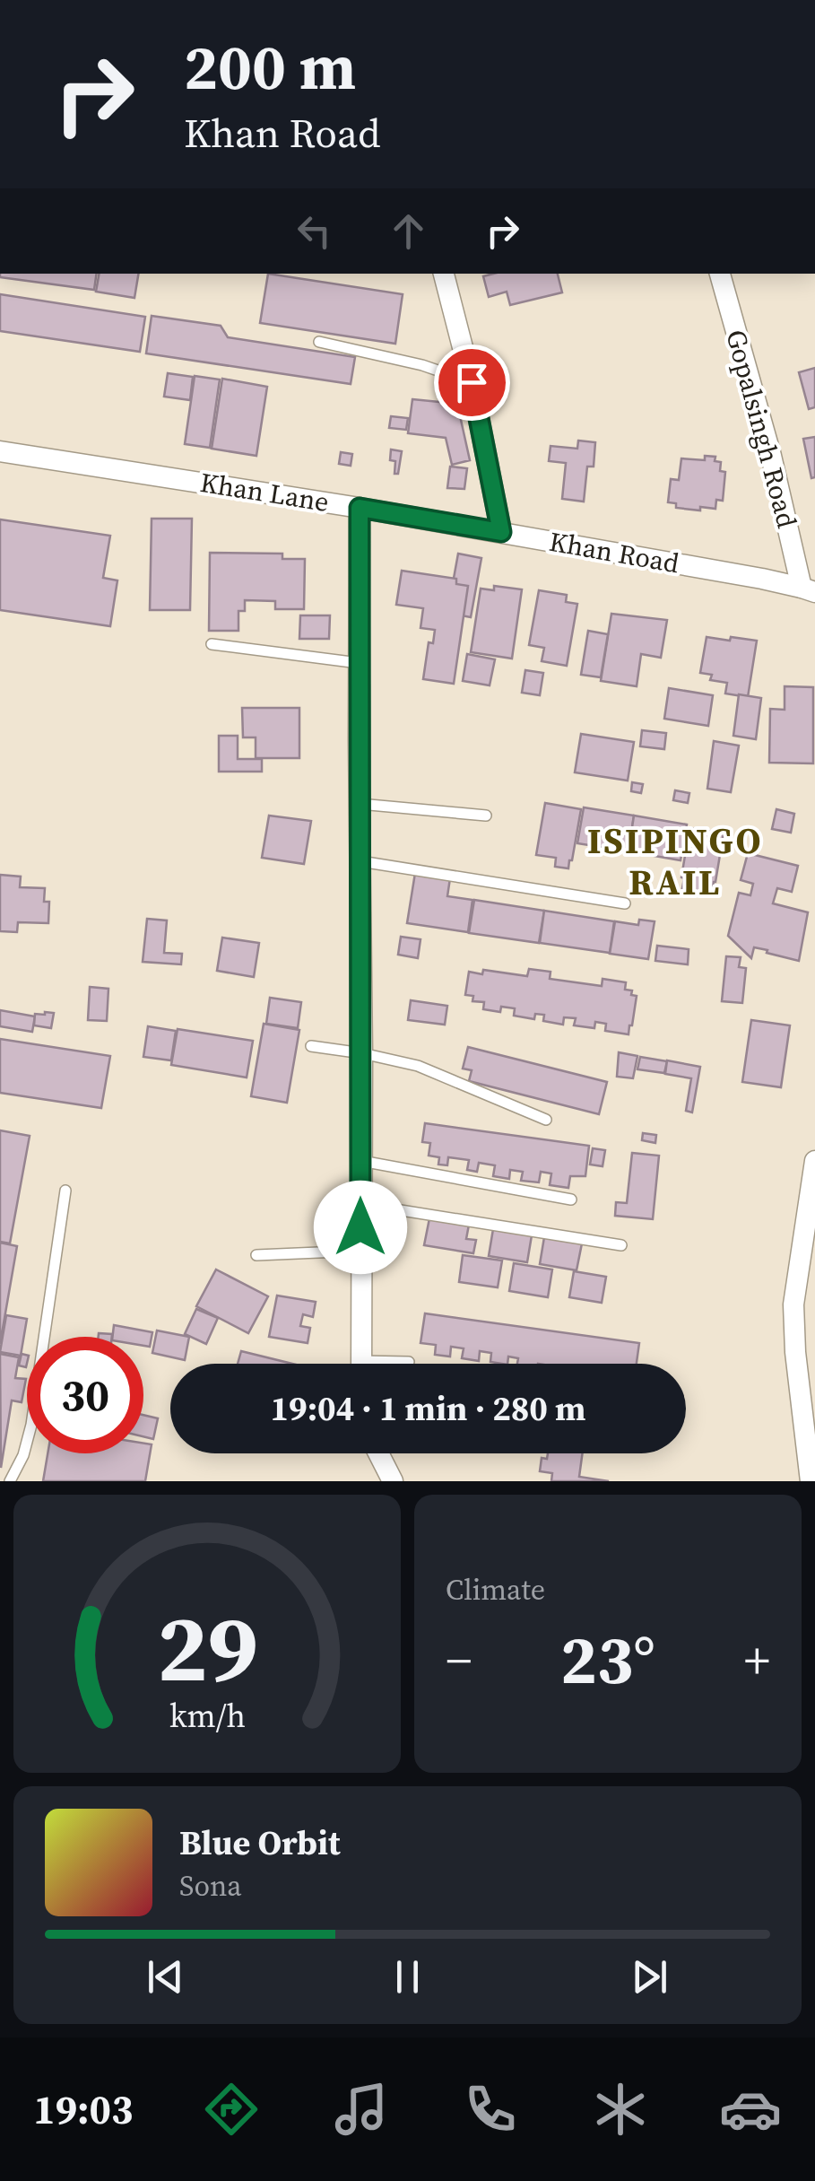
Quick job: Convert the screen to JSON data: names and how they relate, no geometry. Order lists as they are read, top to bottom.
{
  "streets": {
    "street": ["Gopalsingh Road", "Khan Lane", "Khan Road"]
  },
  "crossings": [
    ["Gopalsingh Road", "Khan Road"],
    ["Khan Lane", "Khan Road"]
  ],
  "districts": ["ISIPINGO RAIL"],
  "page": {
    "turn": ["200 m", "Khan Road"],
    "limit": "30",
    "trip": "19:04 · 1 min · 280 m",
    "tile": "Climate",
    "heat": ["−", "23°", "+"],
    "song": ["Blue Orbit", "Sona"],
    "tabs": "19:03",
    "gauge": ["29", "km/h"]
  }
}
